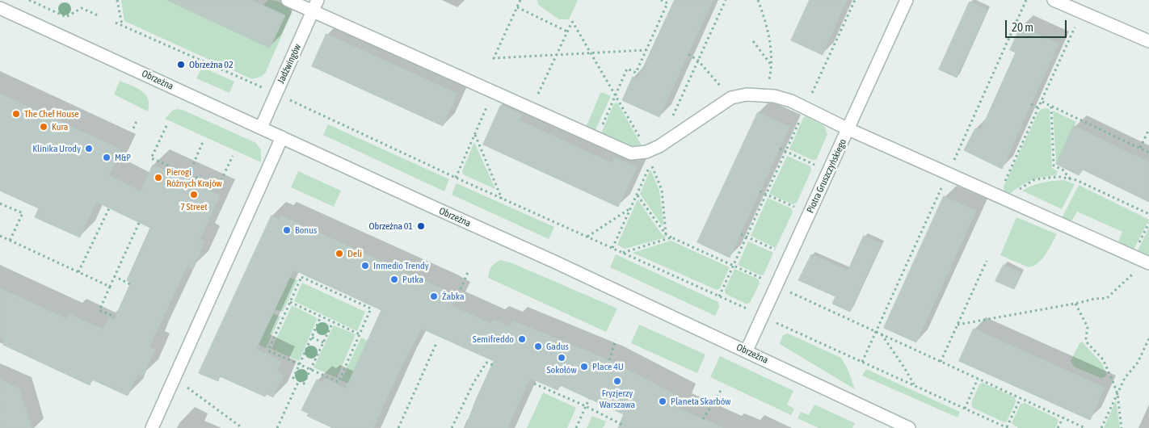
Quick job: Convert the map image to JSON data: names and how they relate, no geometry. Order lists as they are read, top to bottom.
{
  "streets": {
    "street": ["Jadźwingów", "Obrzeżna", "Piotra Gruszczyńskiego"]
  },
  "crossings": [
    ["Jadźwingów", "Obrzeżna"],
    ["Obrzeżna", "Piotra Gruszczyńskiego"]
  ],
  "places": [
    "Obrzeżna 02",
    "The Chef House",
    "Kura",
    "Klinika Urody",
    "M&P",
    "Pierogi Różnych Krajów",
    "7 Street",
    "Obrzeżna 01",
    "Bonus",
    "Deli",
    "Inmedio Trendy",
    "Putka",
    "Żabka",
    "Semifreddo",
    "Gadus",
    "Sokołów",
    "Place 4U",
    "Fryzjerzy Warszawa",
    "Planeta Skarbów"
  ],
  "scale_bar": "20 m"
}
